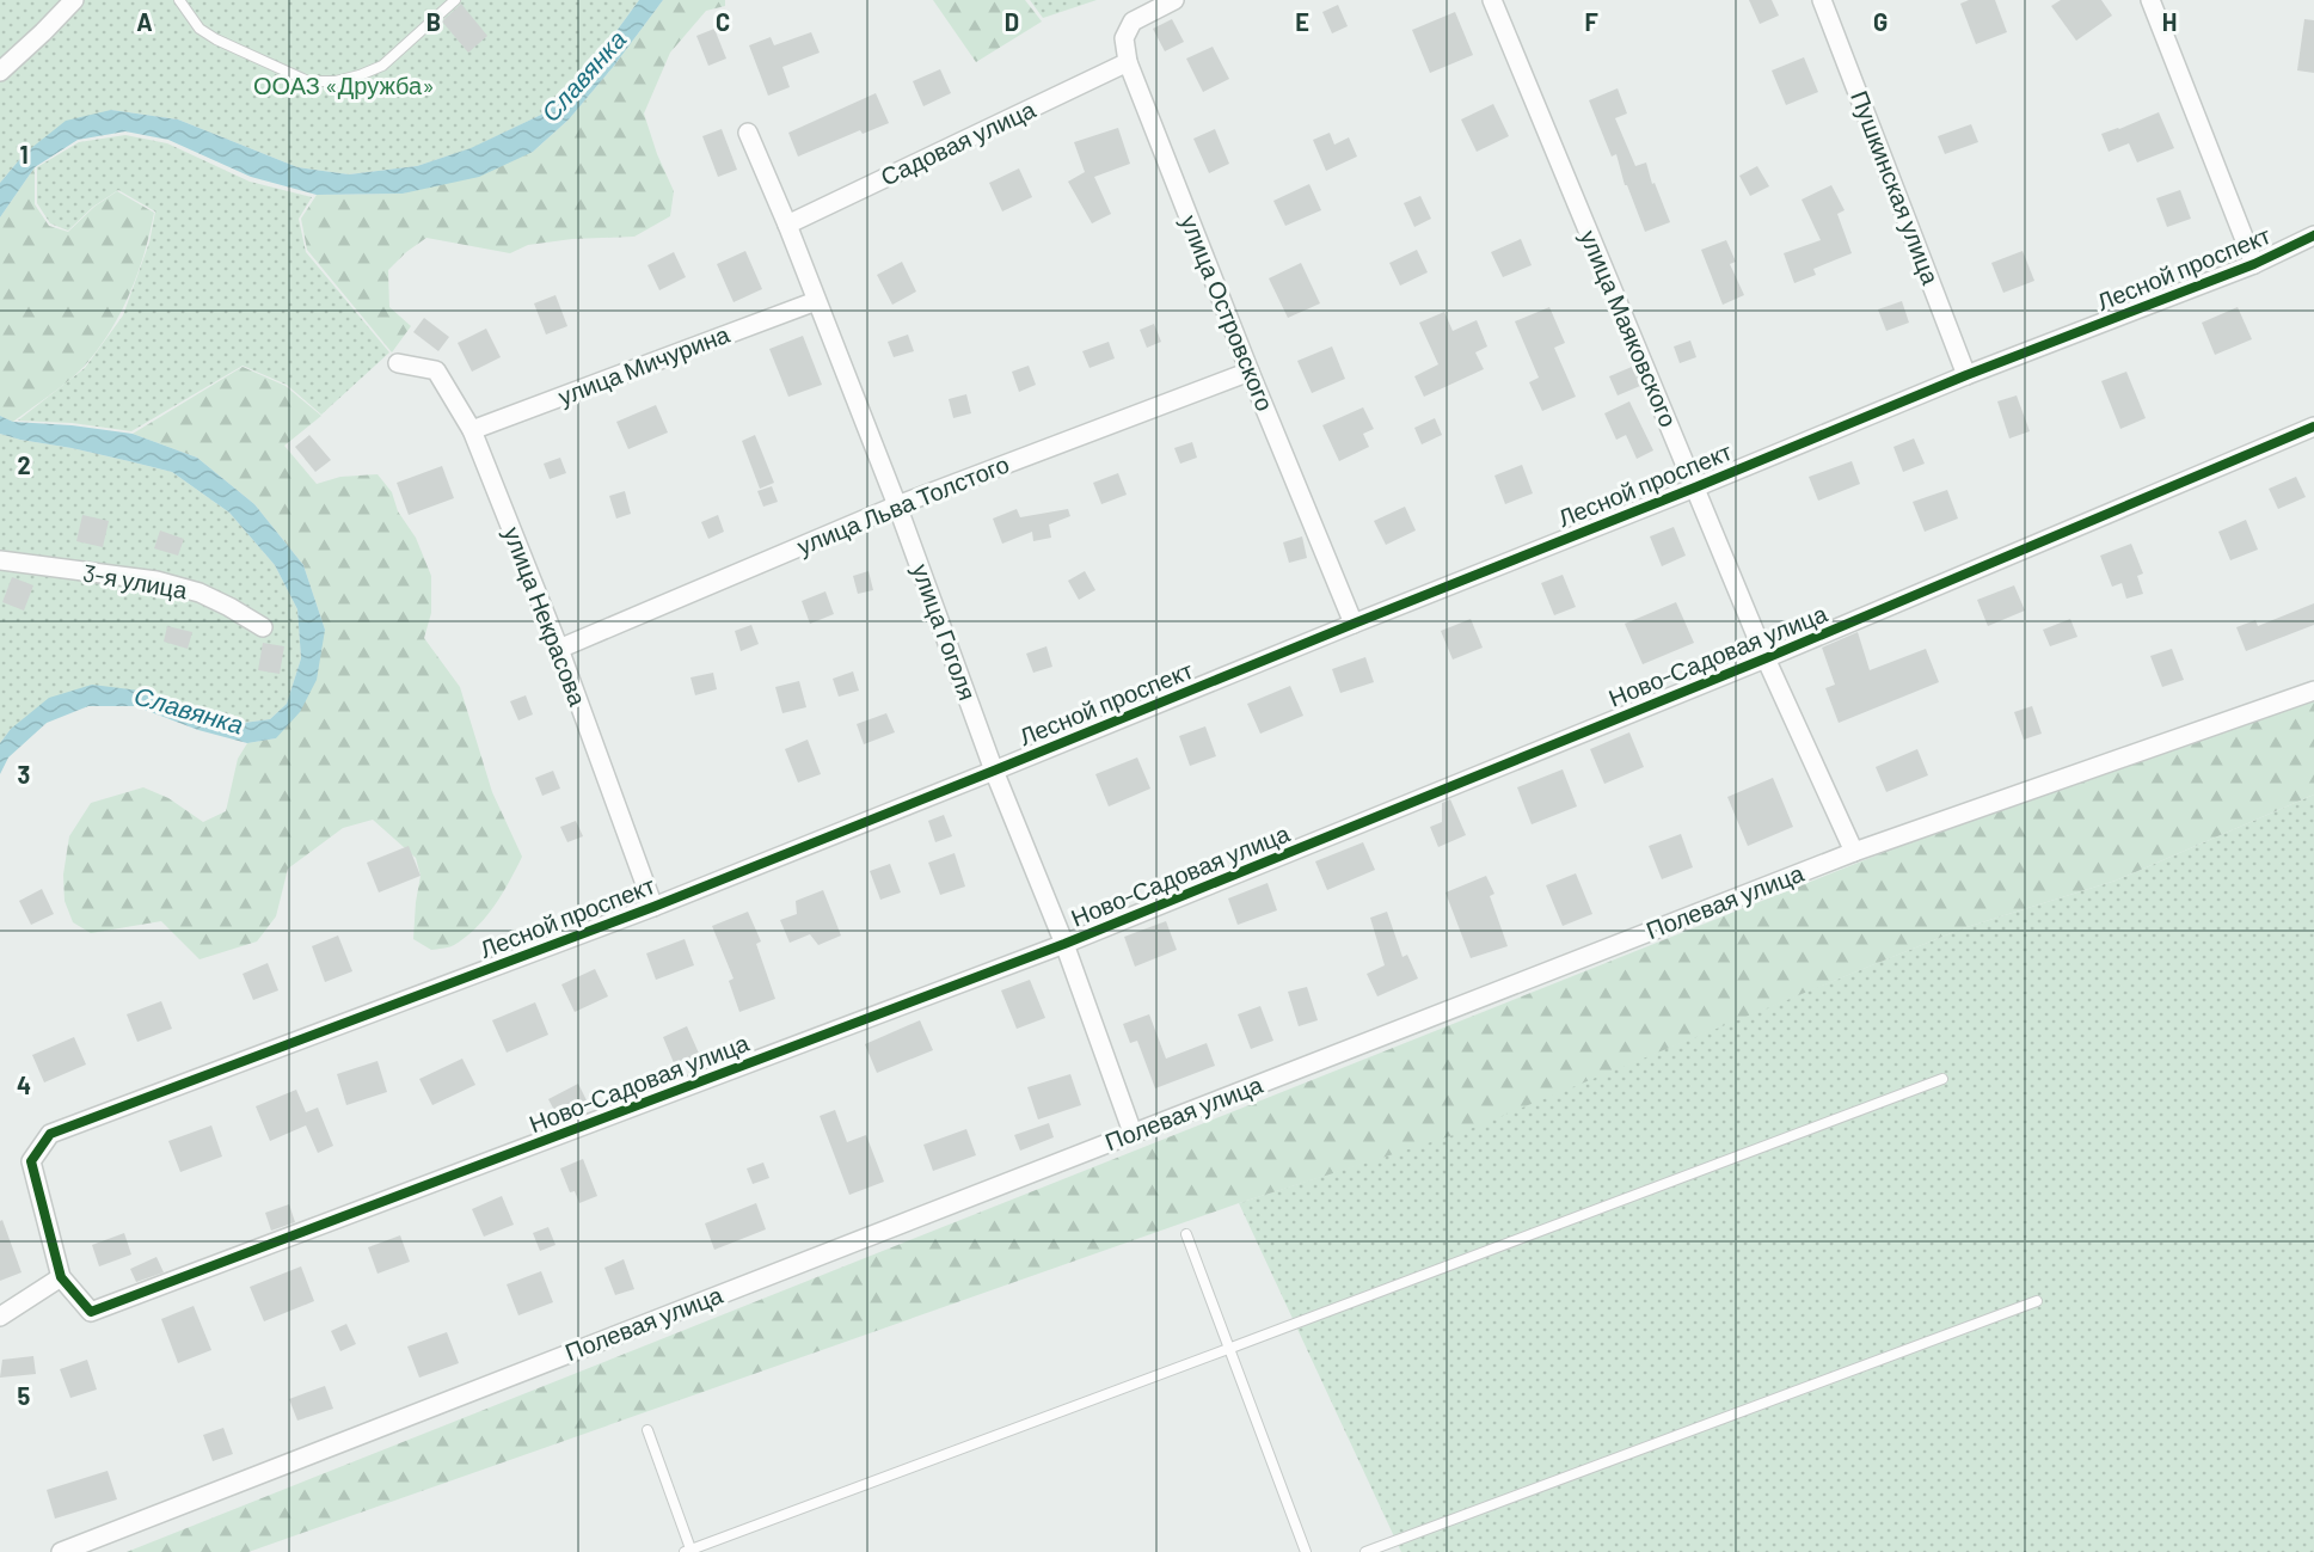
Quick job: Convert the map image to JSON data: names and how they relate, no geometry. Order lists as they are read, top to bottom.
{
  "streets": {
    "street": [
      "Садовая улица",
      "Пушкинская улица",
      "Лесной проспект",
      "улица Островского",
      "улица Маяковского",
      "улица Мичурина",
      "улица Льва Толстого",
      "3-я улица",
      "улица Некрасова",
      "улица Гоголя",
      "Ново-Садовая улица",
      "Полевая улица"
    ]
  },
  "crossings": [
    ["Садовая улица", "улица Островского"],
    ["Садовая улица", "улица Гоголя"],
    ["Пушкинская улица", "Лесной проспект"],
    ["Лесной проспект", "улица Островского"],
    ["Лесной проспект", "улица Маяковского"],
    ["Лесной проспект", "улица Некрасова"],
    ["Лесной проспект", "улица Гоголя"],
    ["Лесной проспект", "Ново-Садовая улица"],
    ["улица Островского", "улица Льва Толстого"],
    ["улица Маяковского", "Ново-Садовая улица"],
    ["улица Маяковского", "Полевая улица"],
    ["улица Мичурина", "улица Некрасова"],
    ["улица Мичурина", "улица Гоголя"],
    ["улица Льва Толстого", "улица Некрасова"],
    ["улица Льва Толстого", "улица Гоголя"],
    ["улица Гоголя", "Ново-Садовая улица"],
    ["улица Гоголя", "Полевая улица"]
  ],
  "water": ["Славянка"],
  "parks": ["ООАЗ «Дружба»"],
  "grid": {
    "columns": [
      "A",
      "B",
      "C",
      "D",
      "E",
      "F",
      "G",
      "H"
    ],
    "rows": [
      "1",
      "2",
      "3",
      "4",
      "5"
    ]
  }
}
